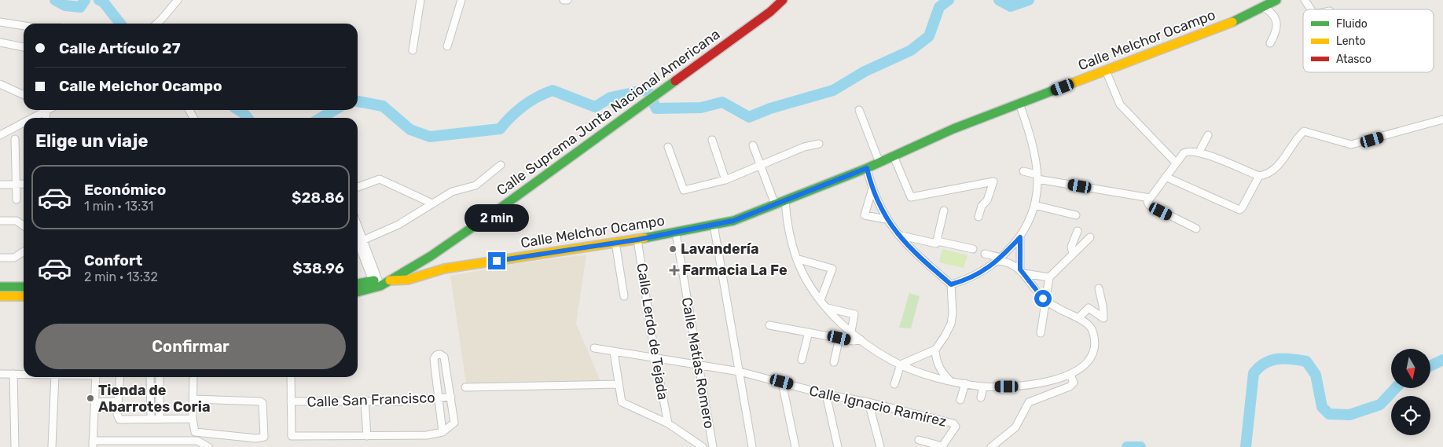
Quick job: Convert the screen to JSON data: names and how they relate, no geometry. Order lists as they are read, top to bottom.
{
  "streets": {
    "street": [
      "Calle Melchor Ocampo",
      "Calle Suprema Junta Nacional Americana",
      "Calle Lerdo de Tejada",
      "Calle Matías Romero",
      "Calle San Francisco",
      "Calle Ignacio Ramírez"
    ]
  },
  "crossings": [
    ["Calle Melchor Ocampo", "Calle Suprema Junta Nacional Americana"],
    ["Calle Melchor Ocampo", "Calle Lerdo de Tejada"],
    ["Calle Melchor Ocampo", "Calle Matías Romero"],
    ["Calle Lerdo de Tejada", "Calle Ignacio Ramírez"],
    ["Calle Matías Romero", "Calle Ignacio Ramírez"]
  ],
  "places": {
    "other": ["Lavandería", "Tienda de Abarrotes Coria"],
    "health": ["Farmacia La Fe"]
  },
  "legend": ["Fluido", "Lento", "Atasco"],
  "north": "bottom",
  "page": {
    "banner": ["Calle Artículo 27", "Calle Melchor Ocampo"],
    "heading": "Elige un viaje",
    "list": [
      {
        "name": "Económico",
        "note": "1 min · 13:31",
        "value": "$28.86"
      },
      {
        "name": "Confort",
        "note": "2 min · 13:32",
        "value": "$38.96"
      }
    ],
    "bubble": "2 min",
    "buttons": "Confirmar"
  }
}
